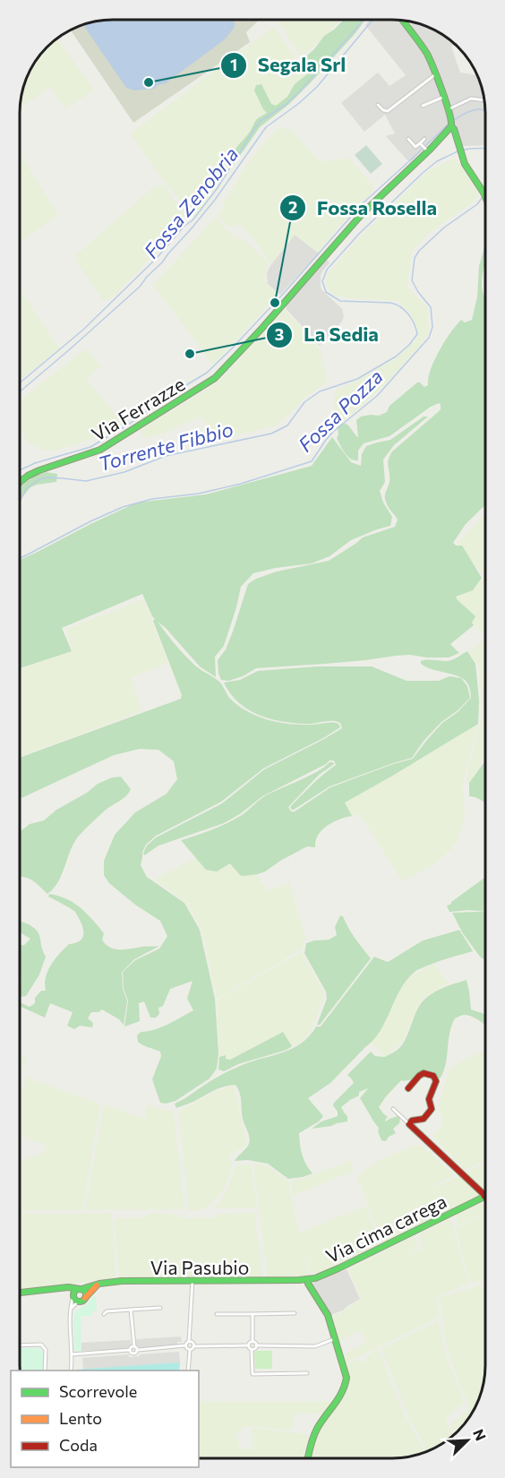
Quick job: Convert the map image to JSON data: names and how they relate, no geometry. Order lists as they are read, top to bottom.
{
  "streets": {
    "street": ["Via Ferrazze", "Via cima carega", "Via Pasubio"]
  },
  "crossings": [
    ["Via cima carega", "Via Pasubio"]
  ],
  "water": ["Fossa Zenobria", "Fossa Pozza", "Torrente Fibbio"],
  "places": ["Segala Srl", "Fossa Rosella", "La Sedia"],
  "legend": ["Scorrevole", "Lento", "Coda"],
  "north": "top right"
}
